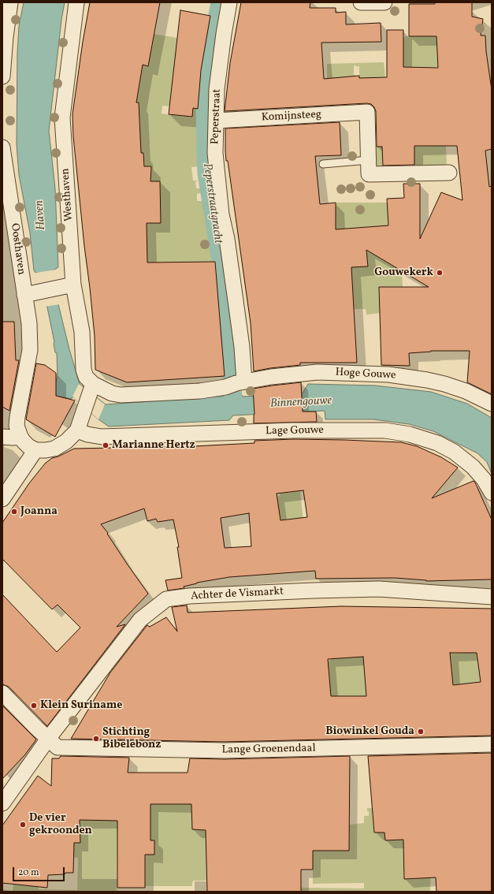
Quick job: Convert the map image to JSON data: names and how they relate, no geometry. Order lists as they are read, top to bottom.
{
  "streets": {
    "street": [
      "Peperstraat",
      "Komijnsteeg",
      "Westhaven",
      "Oosthaven",
      "Hoge Gouwe",
      "Lage Gouwe",
      "Achter de Vismarkt",
      "Lange Groenendaal"
    ]
  },
  "crossings": [
    ["Peperstraat", "Komijnsteeg"],
    ["Peperstraat", "Hoge Gouwe"],
    ["Westhaven", "Hoge Gouwe"],
    ["Achter de Vismarkt", "Lange Groenendaal"]
  ],
  "water": ["Peperstraatgracht", "Haven", "Binnengouwe"],
  "places": [
    "Gouwekerk",
    "Marianne Hertz",
    "Joanna",
    "Klein Suriname",
    "Biowinkel Gouda",
    "Stichting Bibelebonz",
    "De vier gekroonden"
  ],
  "scale_bar": "20 m"
}
